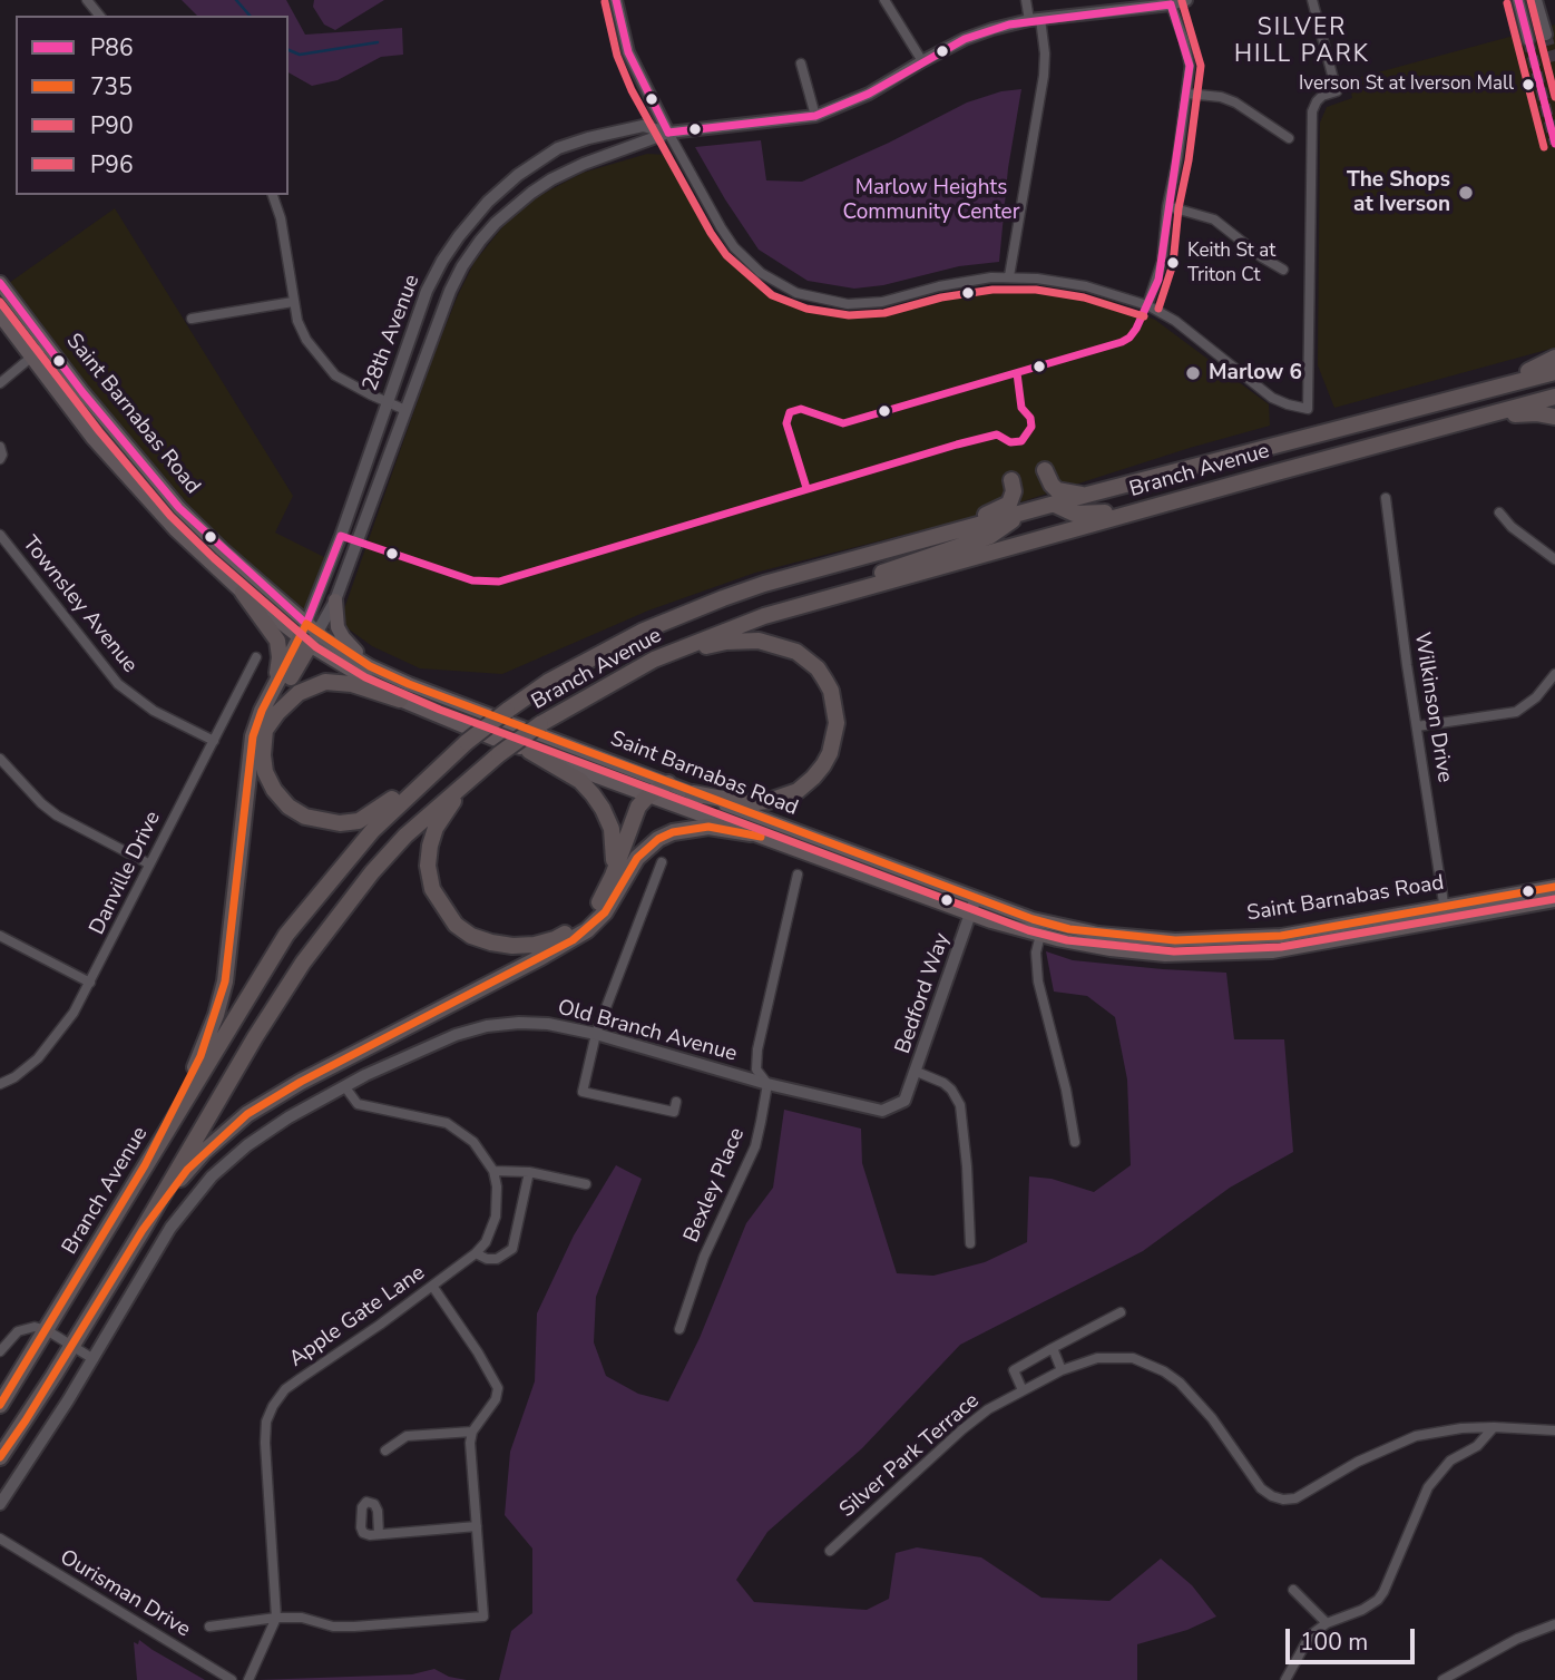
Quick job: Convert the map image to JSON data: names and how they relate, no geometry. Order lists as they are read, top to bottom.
{
  "streets": {
    "highway": ["Branch Avenue"],
    "main road": ["Saint Barnabas Road"],
    "street": [
      "28th Avenue",
      "Townsley Avenue",
      "Wilkinson Drive",
      "Danville Drive",
      "Bedford Way",
      "Old Branch Avenue",
      "Bexley Place",
      "Apple Gate Lane",
      "Silver Park Terrace",
      "Ourisman Drive"
    ]
  },
  "crossings": [
    ["28th Avenue", "Saint Barnabas Road"],
    ["Saint Barnabas Road", "Wilkinson Drive"],
    ["Saint Barnabas Road", "Bedford Way"],
    ["Townsley Avenue", "Danville Drive"],
    ["Bedford Way", "Old Branch Avenue"],
    ["Old Branch Avenue", "Bexley Place"]
  ],
  "districts": ["SILVER HILL PARK"],
  "parks": ["Marlow Heights Community Center"],
  "places": [
    "Iverson St at Iverson Mall",
    "The Shops at Iverson",
    "Keith St at Triton Ct",
    "Marlow 6"
  ],
  "lines": [
    "transit line P86",
    "transit line P96",
    "transit line P90",
    "transit line 735"
  ],
  "legend": [
    "P86",
    "735",
    "P90",
    "P96"
  ],
  "scale_bar": "100 m"
}
